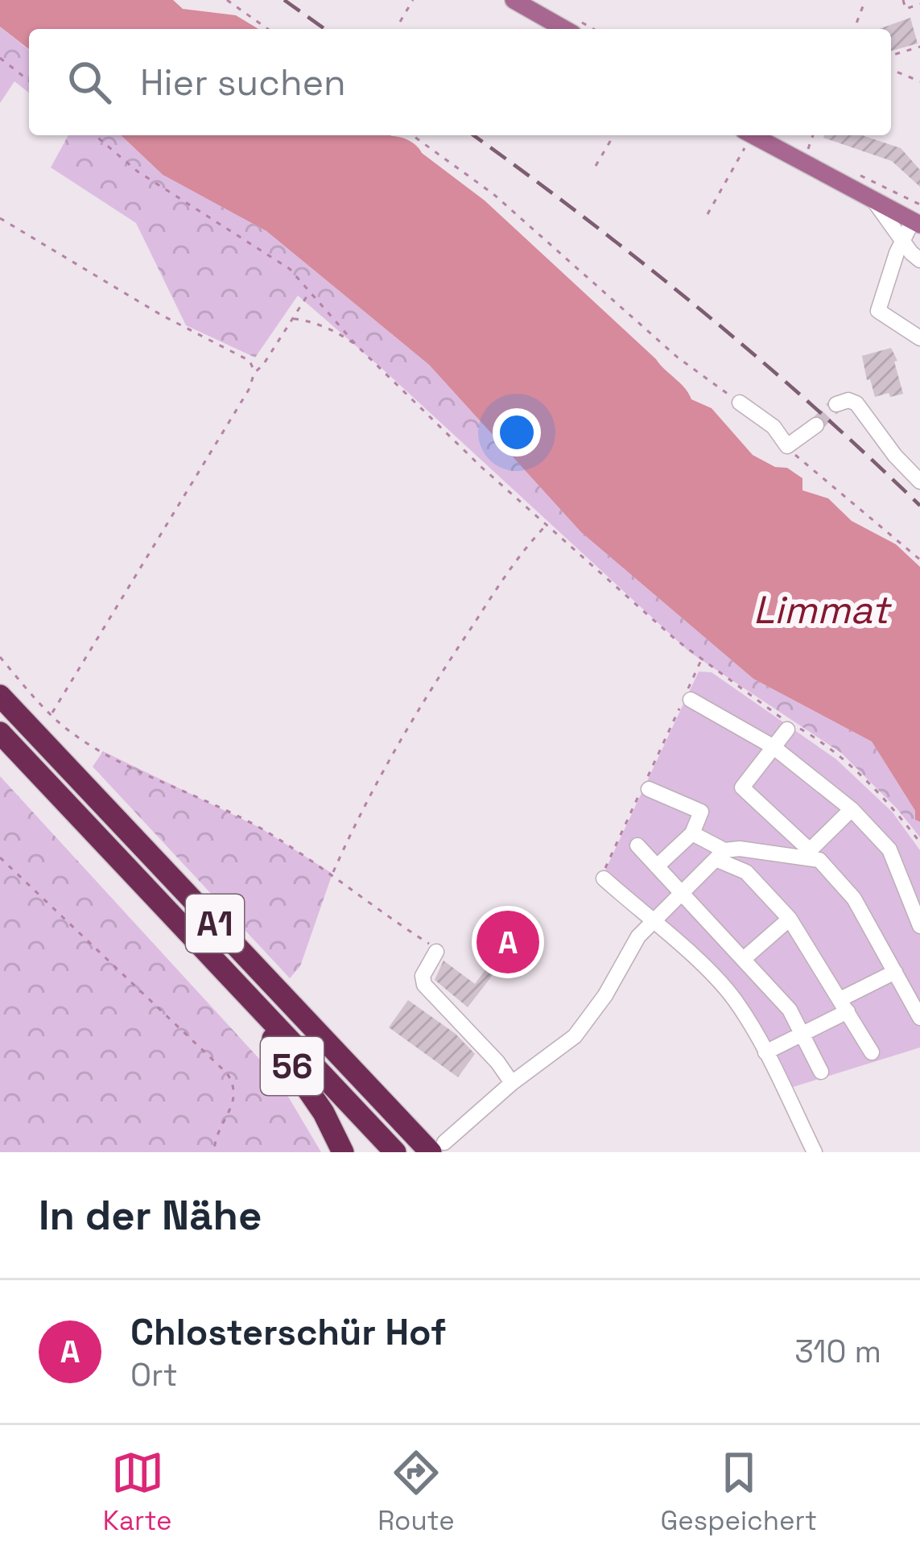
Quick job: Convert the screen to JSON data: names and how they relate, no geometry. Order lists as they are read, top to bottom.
{
  "streets": {
    "highway": ["A1", "56"]
  },
  "crossings": [
    ["A1", "56"]
  ],
  "water": ["Limmat"],
  "page": {
    "search": "Hier suchen",
    "pins": "A",
    "heading": "In der Nähe",
    "list": [
      {
        "mark": "A",
        "name": "Chlosterschür Hof",
        "note": "Ort",
        "value": "310 m"
      }
    ],
    "nav": ["Karte", "Route", "Gespeichert"]
  }
}
